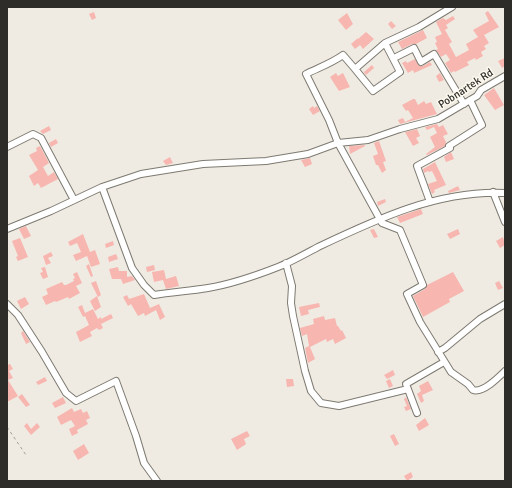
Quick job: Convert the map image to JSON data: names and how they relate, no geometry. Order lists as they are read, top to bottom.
{
  "streets": {
    "street": ["Pobnartek Rd"]
  }
}
